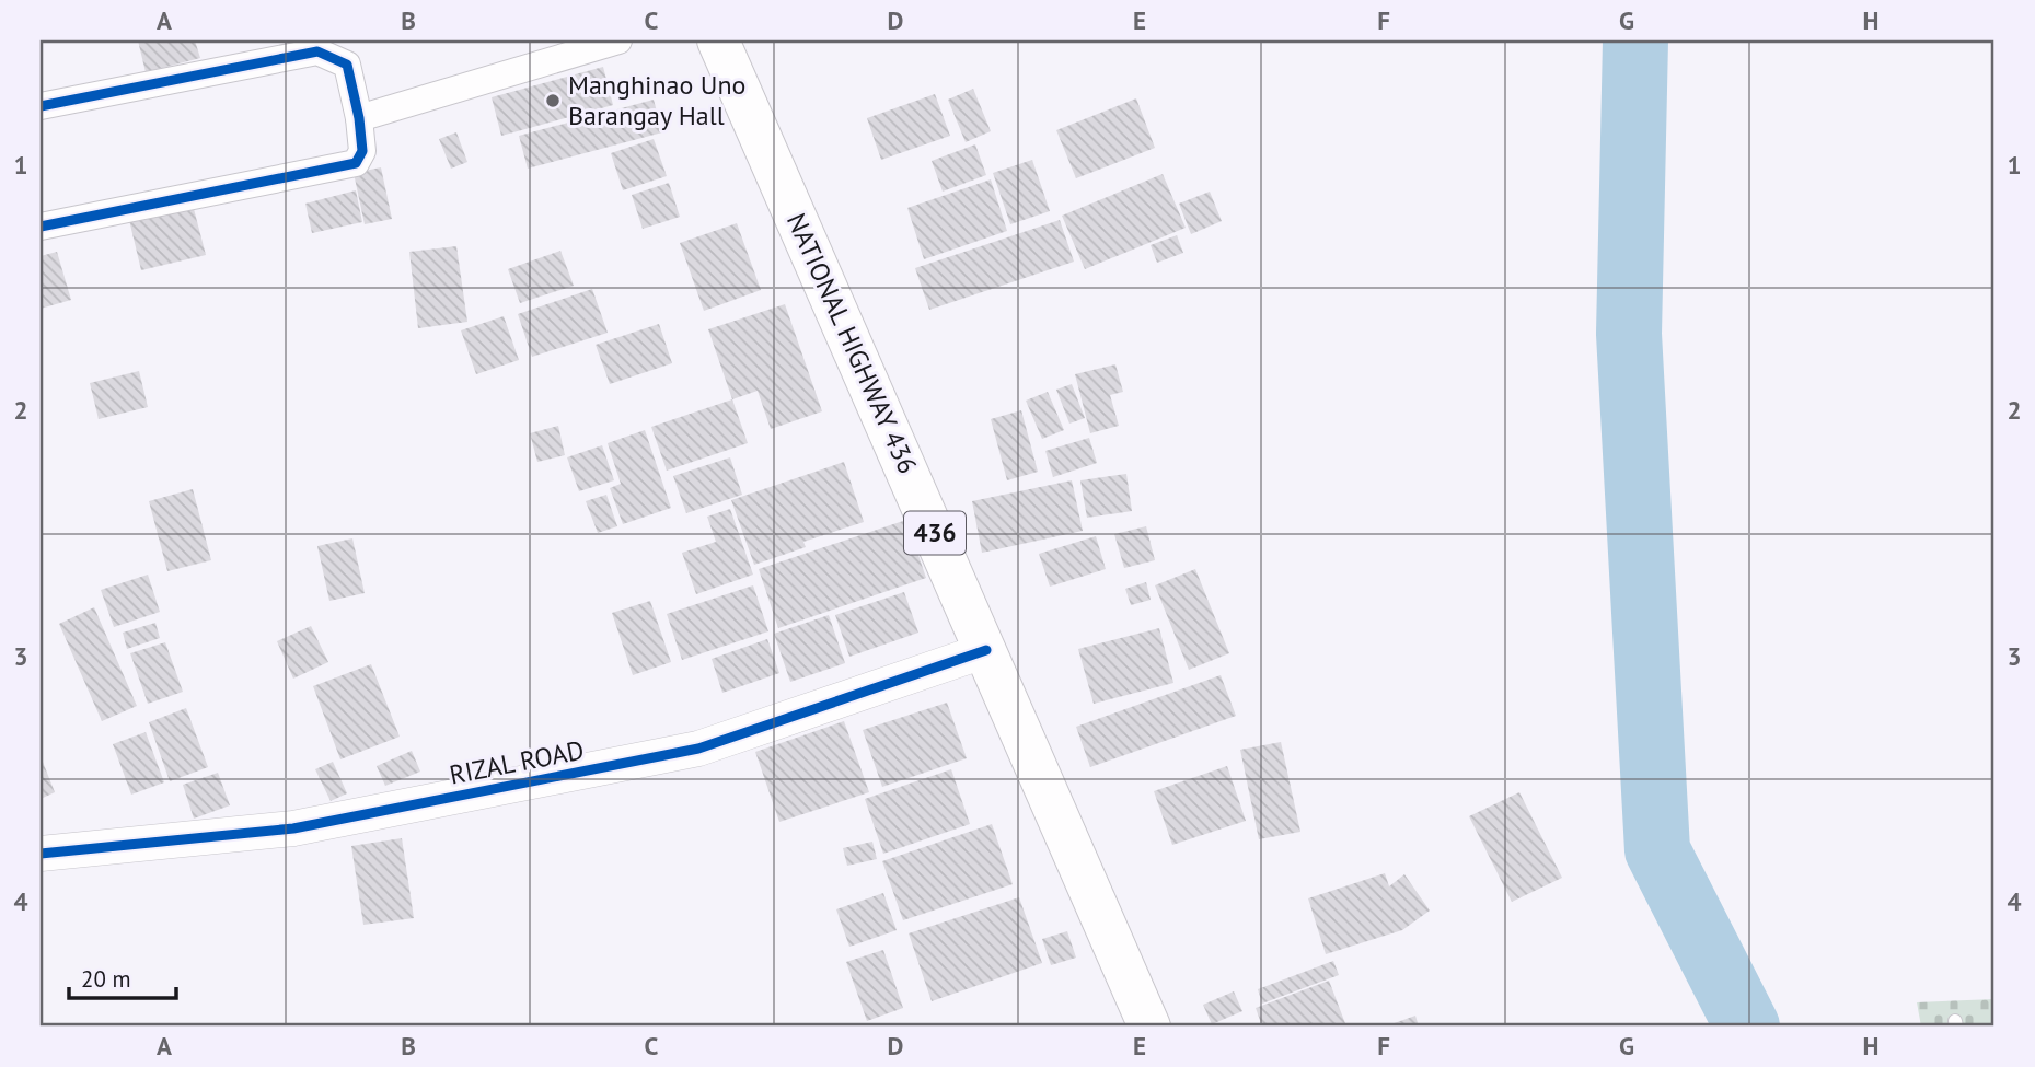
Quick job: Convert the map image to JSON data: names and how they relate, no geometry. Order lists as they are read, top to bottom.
{
  "streets": {
    "main road": ["NATIONAL HIGHWAY 436", "436"],
    "street": ["RIZAL ROAD"]
  },
  "crossings": [
    ["NATIONAL HIGHWAY 436", "RIZAL ROAD"]
  ],
  "places": ["Manghinao Uno Barangay Hall"],
  "scale_bar": "20 m",
  "grid": {
    "columns": [
      "A",
      "B",
      "C",
      "D",
      "E",
      "F",
      "G",
      "H"
    ],
    "rows": [
      "1",
      "2",
      "3",
      "4"
    ]
  }
}
